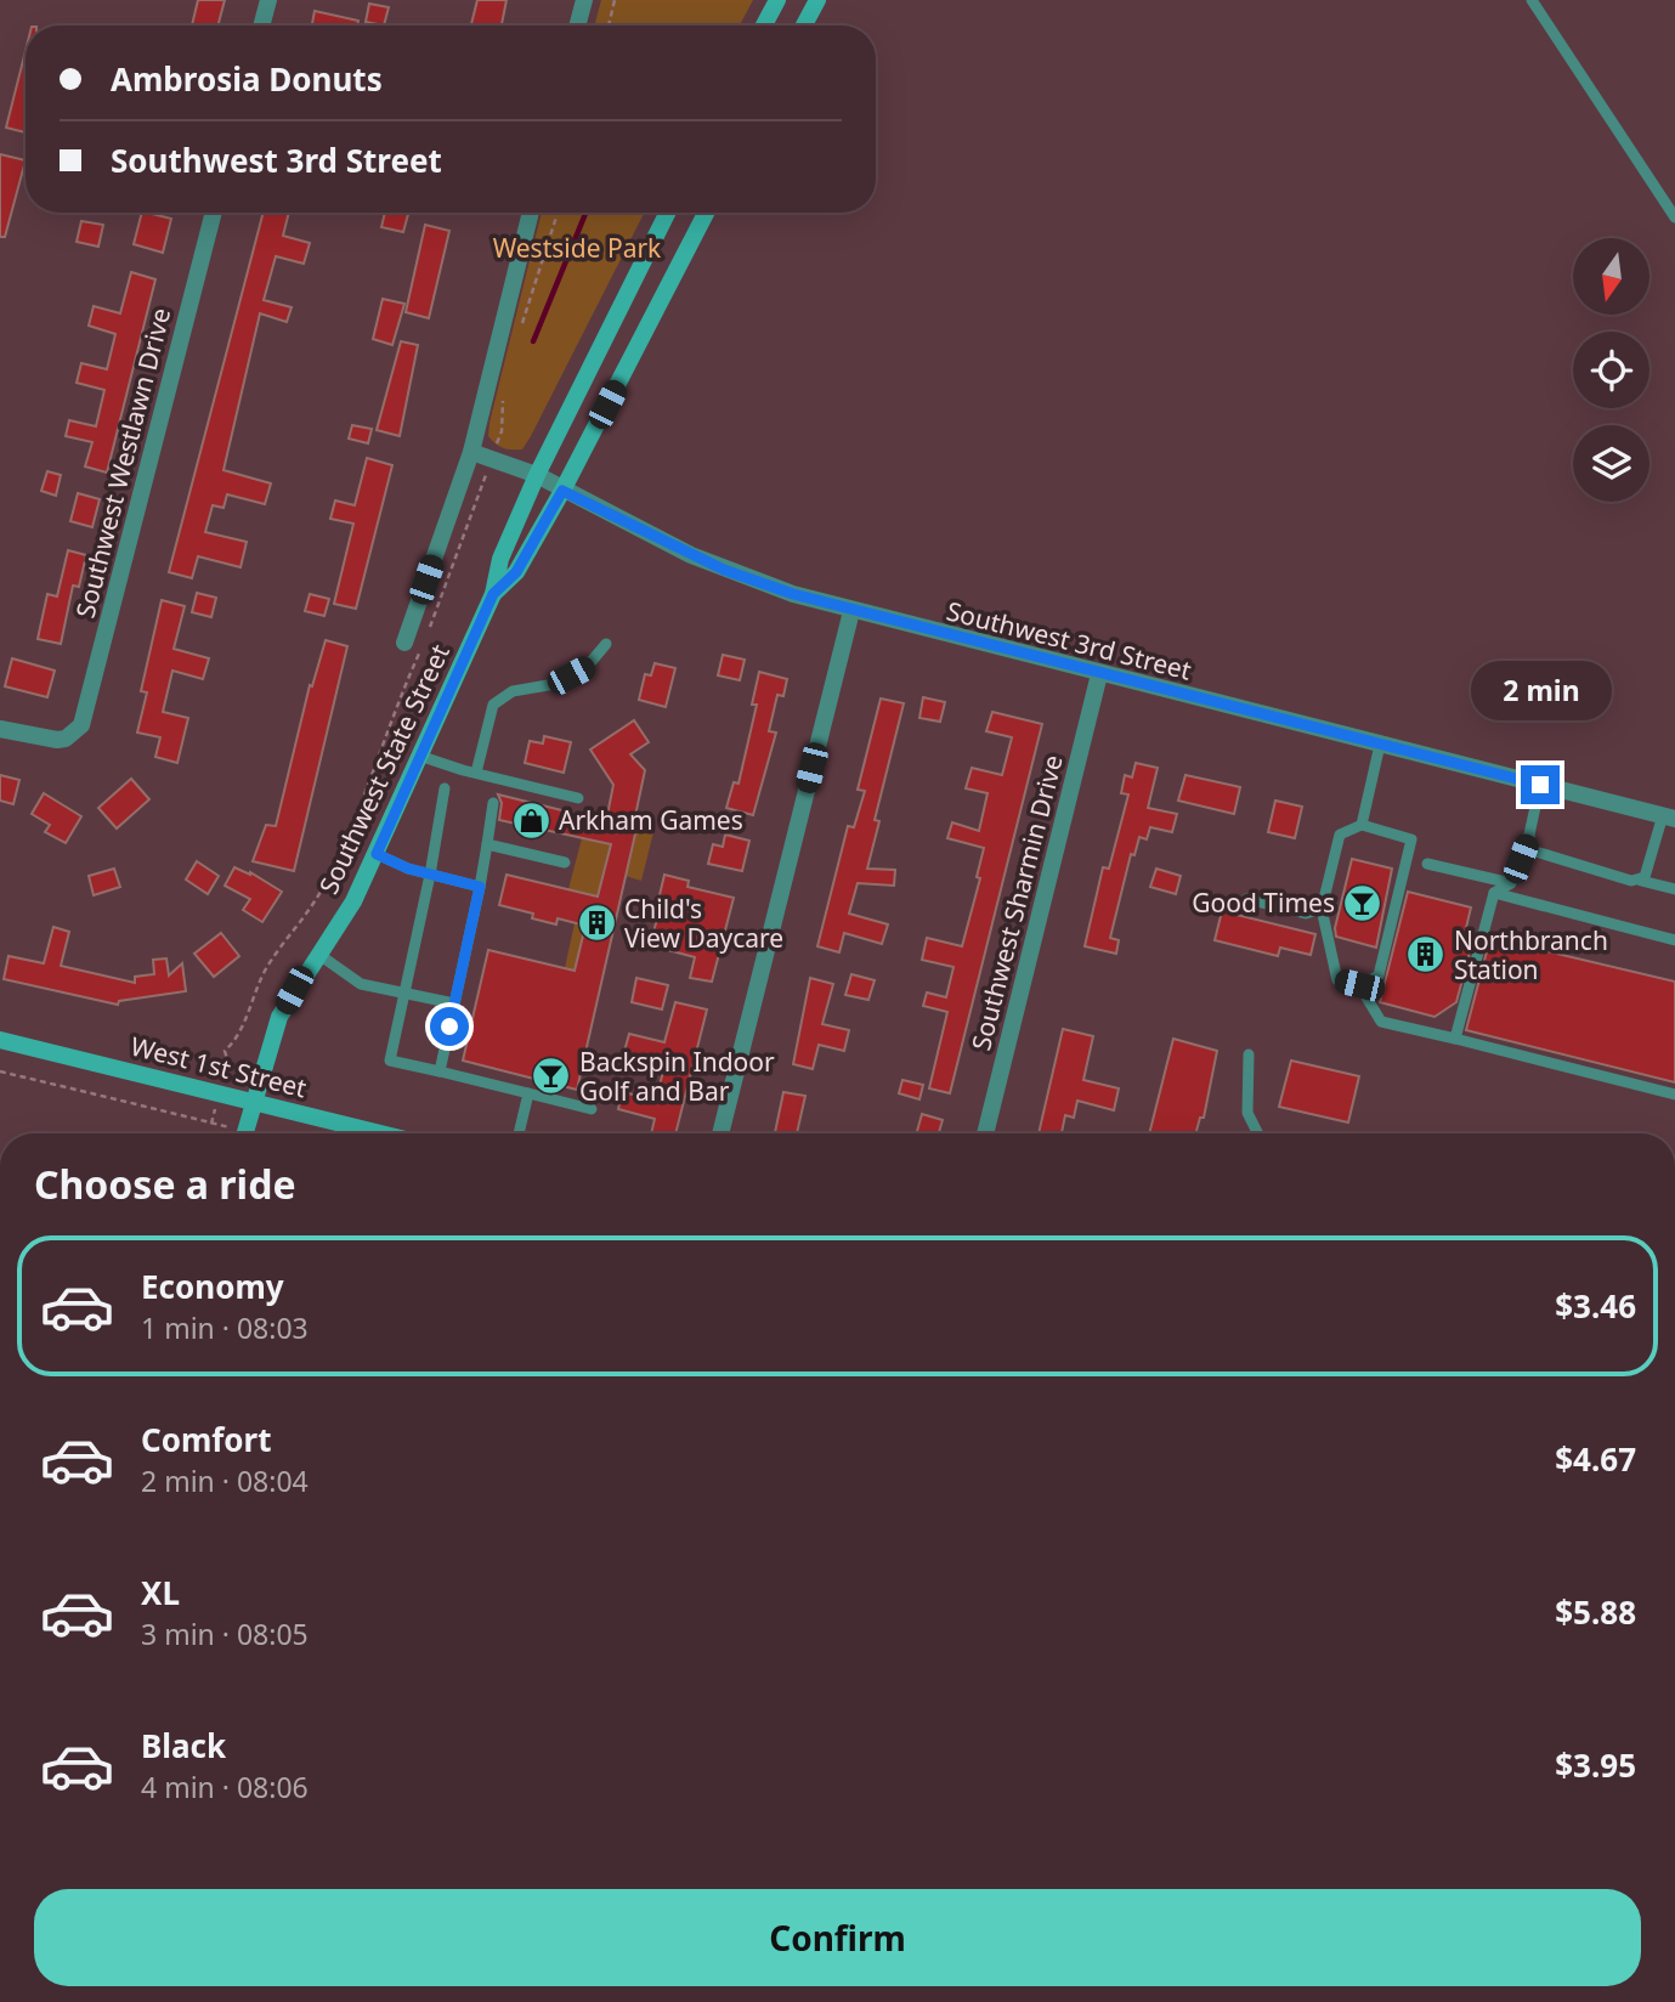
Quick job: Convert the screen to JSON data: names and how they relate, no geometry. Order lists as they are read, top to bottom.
{
  "streets": {
    "main road": ["Southwest State Street", "West 1st Street"],
    "street": ["Southwest Westlawn Drive", "Southwest 3rd Street", "Southwest Sharmin Drive"]
  },
  "crossings": [
    ["Southwest 3rd Street", "Southwest State Street"],
    ["Southwest 3rd Street", "Southwest Sharmin Drive"],
    ["Southwest State Street", "West 1st Street"]
  ],
  "parks": ["Westside Park"],
  "places": {
    "shop": ["Arkham Games"],
    "bar": ["Good Times", "Backspin Indoor Golf and Bar"],
    "building": ["Child's View Daycare", "Northbranch Station"]
  },
  "north": "bottom",
  "page": {
    "banner": ["Ambrosia Donuts", "Southwest 3rd Street"],
    "bubble": "2 min",
    "heading": "Choose a ride",
    "list": [
      {
        "name": "Economy",
        "note": "1 min · 08:03",
        "value": "$3.46"
      },
      {
        "name": "Comfort",
        "note": "2 min · 08:04",
        "value": "$4.67"
      },
      {
        "name": "XL",
        "note": "3 min · 08:05",
        "value": "$5.88"
      },
      {
        "name": "Black",
        "note": "4 min · 08:06",
        "value": "$3.95"
      }
    ],
    "buttons": "Confirm"
  }
}
